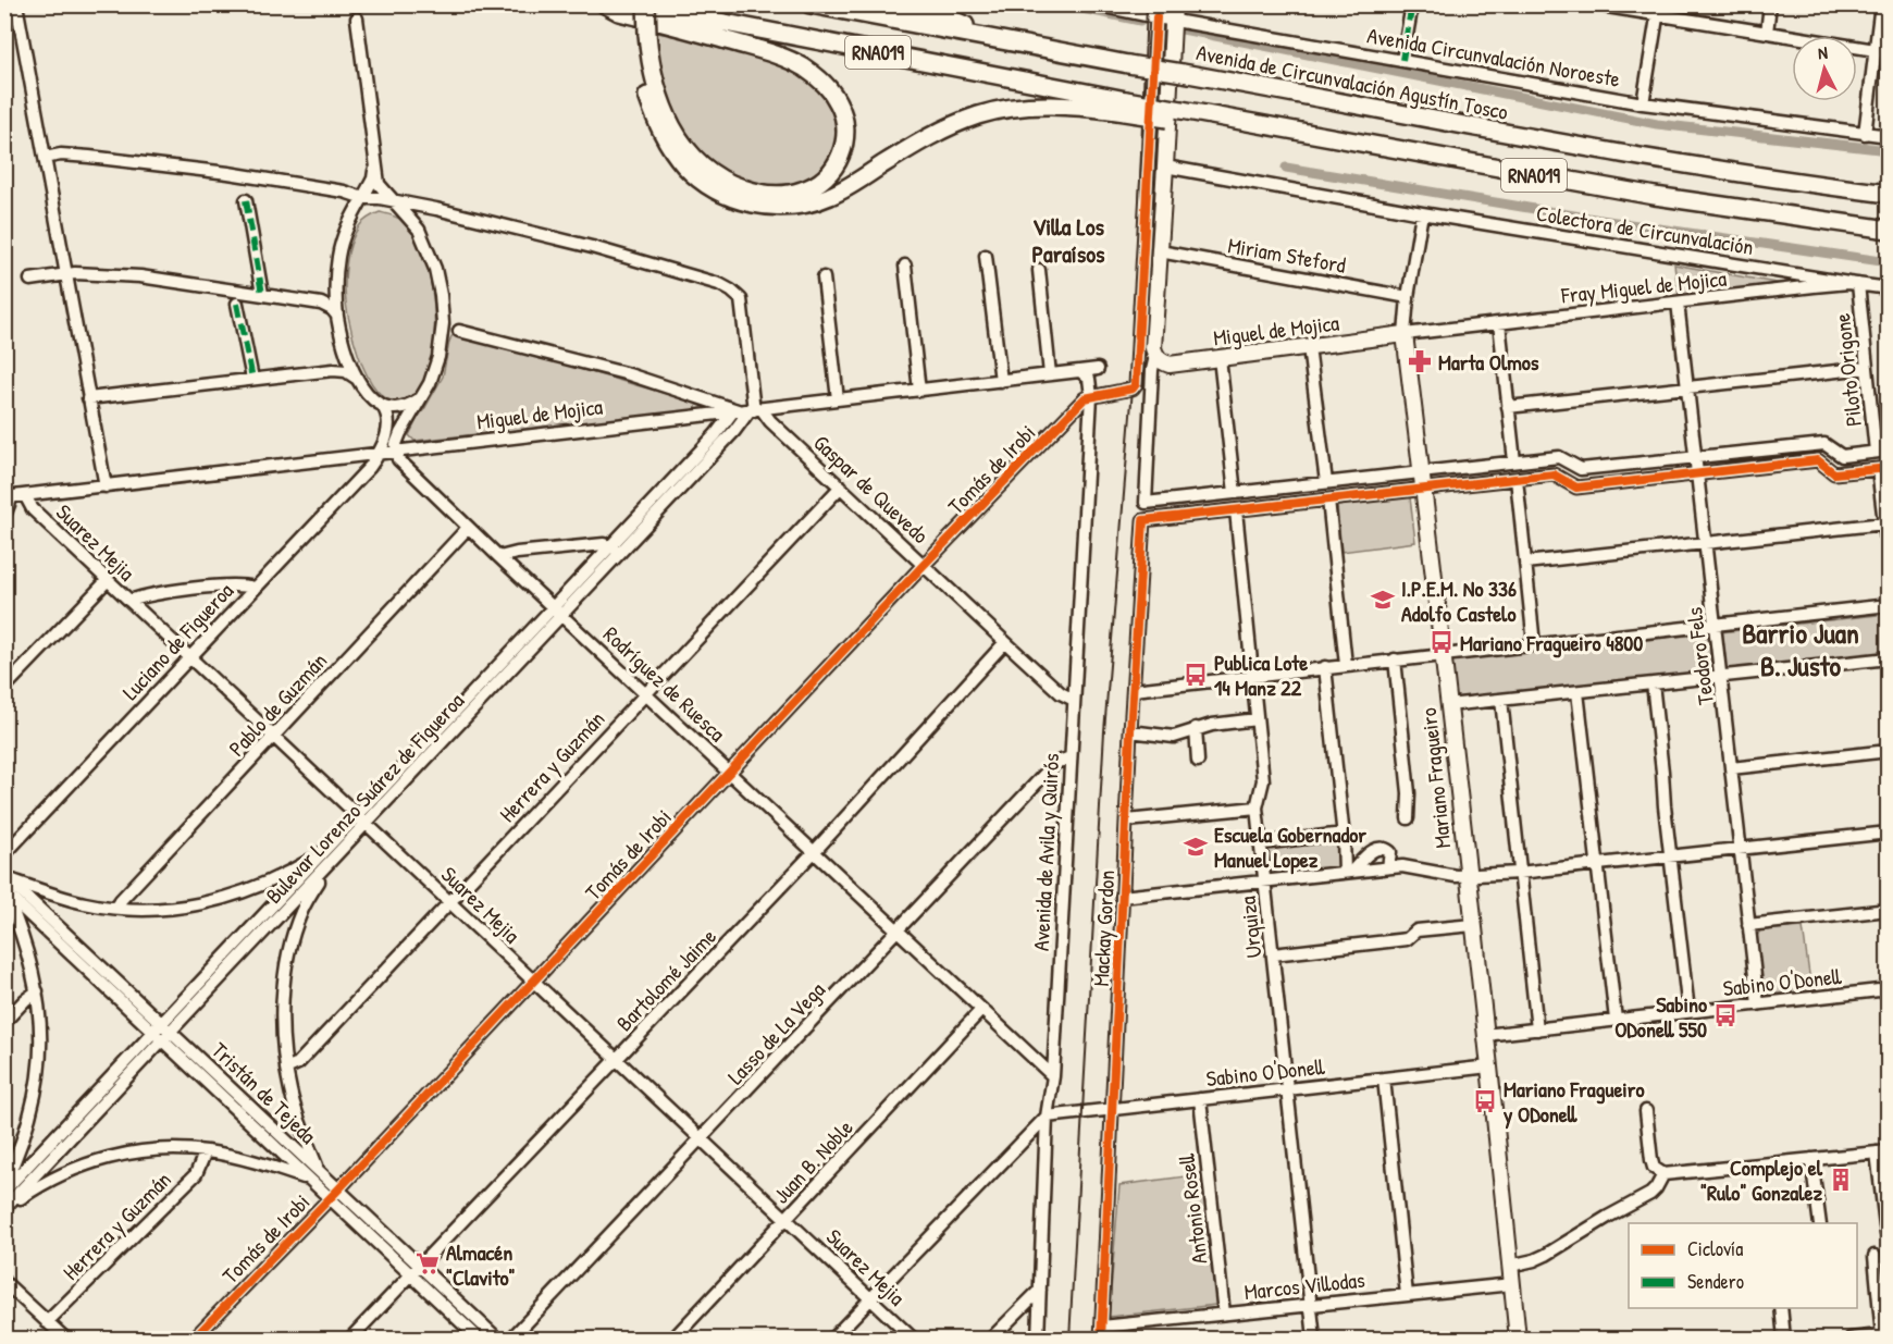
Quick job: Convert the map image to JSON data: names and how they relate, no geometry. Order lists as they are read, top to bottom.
{
  "streets": {
    "highway": ["RNA019", "Avenida de Circunvalación Agustín Tosco"],
    "main road": ["Miguel de Mojica", "Mariano Fragueiro"],
    "street": [
      "Avenida Circunvalación Noroeste",
      "Colectora de Circunvalación",
      "Miriam Steford",
      "Fray Miguel de Mojica",
      "Piloto Origone",
      "Tomás de Irobi",
      "Gaspar de Quevedo",
      "Suarez Mejia",
      "Luciano de Figueroa",
      "Teodoro Fels",
      "Rodríguez de Ruesca",
      "Pablo de Guzmán",
      "Herrera y Guzmán",
      "Bulevar Lorenzo Suárez de Figueroa",
      "Avenida de Avila y Quirós",
      "Urquiza",
      "Mackay Gordon",
      "Bartolomé Jaime",
      "Sabino O'Donell",
      "Lasso de La Vega",
      "Tristán de Tejeda",
      "Juan B. Noble",
      "Antonio Rosell",
      "Marcos Villodas"
    ]
  },
  "crossings": [
    ["Colectora de Circunvalación", "Fray Miguel de Mojica"],
    ["Colectora de Circunvalación", "Piloto Origone"],
    ["Colectora de Circunvalación", "Mariano Fragueiro"],
    ["Miriam Steford", "Mariano Fragueiro"],
    ["Fray Miguel de Mojica", "Miguel de Mojica"],
    ["Fray Miguel de Mojica", "Piloto Origone"],
    ["Fray Miguel de Mojica", "Teodoro Fels"],
    ["Fray Miguel de Mojica", "Mariano Fragueiro"],
    ["Miguel de Mojica", "Gaspar de Quevedo"],
    ["Miguel de Mojica", "Suarez Mejia"],
    ["Miguel de Mojica", "Luciano de Figueroa"],
    ["Miguel de Mojica", "Rodríguez de Ruesca"],
    ["Miguel de Mojica", "Mariano Fragueiro"],
    ["Miguel de Mojica", "Bulevar Lorenzo Suárez de Figueroa"],
    ["Miguel de Mojica", "Avenida de Avila y Quirós"],
    ["Tomás de Irobi", "Gaspar de Quevedo"],
    ["Tomás de Irobi", "Suarez Mejia"],
    ["Tomás de Irobi", "Rodríguez de Ruesca"],
    ["Tomás de Irobi", "Avenida de Avila y Quirós"],
    ["Tomás de Irobi", "Tristán de Tejeda"],
    ["Gaspar de Quevedo", "Herrera y Guzmán"],
    ["Gaspar de Quevedo", "Bulevar Lorenzo Suárez de Figueroa"],
    ["Gaspar de Quevedo", "Avenida de Avila y Quirós"],
    ["Gaspar de Quevedo", "Bartolomé Jaime"],
    ["Suarez Mejia", "Luciano de Figueroa"],
    ["Suarez Mejia", "Pablo de Guzmán"],
    ["Suarez Mejia", "Herrera y Guzmán"],
    ["Suarez Mejia", "Bulevar Lorenzo Suárez de Figueroa"],
    ["Suarez Mejia", "Bartolomé Jaime"],
    ["Suarez Mejia", "Lasso de La Vega"],
    ["Suarez Mejia", "Juan B. Noble"],
    ["Teodoro Fels", "Sabino O'Donell"],
    ["Rodríguez de Ruesca", "Pablo de Guzmán"],
    ["Rodríguez de Ruesca", "Herrera y Guzmán"],
    ["Rodríguez de Ruesca", "Bulevar Lorenzo Suárez de Figueroa"],
    ["Rodríguez de Ruesca", "Avenida de Avila y Quirós"],
    ["Rodríguez de Ruesca", "Bartolomé Jaime"],
    ["Rodríguez de Ruesca", "Lasso de La Vega"],
    ["Rodríguez de Ruesca", "Juan B. Noble"],
    ["Mariano Fragueiro", "Sabino O'Donell"],
    ["Mariano Fragueiro", "Marcos Villodas"],
    ["Bulevar Lorenzo Suárez de Figueroa", "Tristán de Tejeda"],
    ["Avenida de Avila y Quirós", "Sabino O'Donell"],
    ["Avenida de Avila y Quirós", "Lasso de La Vega"],
    ["Urquiza", "Mackay Gordon"],
    ["Urquiza", "Sabino O'Donell"],
    ["Urquiza", "Marcos Villodas"],
    ["Mackay Gordon", "Sabino O'Donell"],
    ["Mackay Gordon", "Marcos Villodas"],
    ["Bartolomé Jaime", "Tristán de Tejeda"],
    ["Sabino O'Donell", "Antonio Rosell"],
    ["Antonio Rosell", "Marcos Villodas"]
  ],
  "districts": ["Villa Los Paraísos", "Barrio Juan B. Justo"],
  "places": {
    "pharmacy": ["Marta Olmos"],
    "school or university": ["I.P.E.M. No 336 Adolfo Castelo", "Escuela Gobernador Manuel Lopez"],
    "bus stop": [
      "Mariano Fragueiro 4800",
      "Publica Lote 14 Manz 22",
      "Sabino ODonell 550",
      "Mariano Fragueiro y ODonell"
    ],
    "building": ["Complejo el \"Rulo\" Gonzalez"],
    "supermarket": ["Almacén \"Clavito\""]
  },
  "legend": ["Ciclovía", "Sendero"],
  "north": "top"
}
